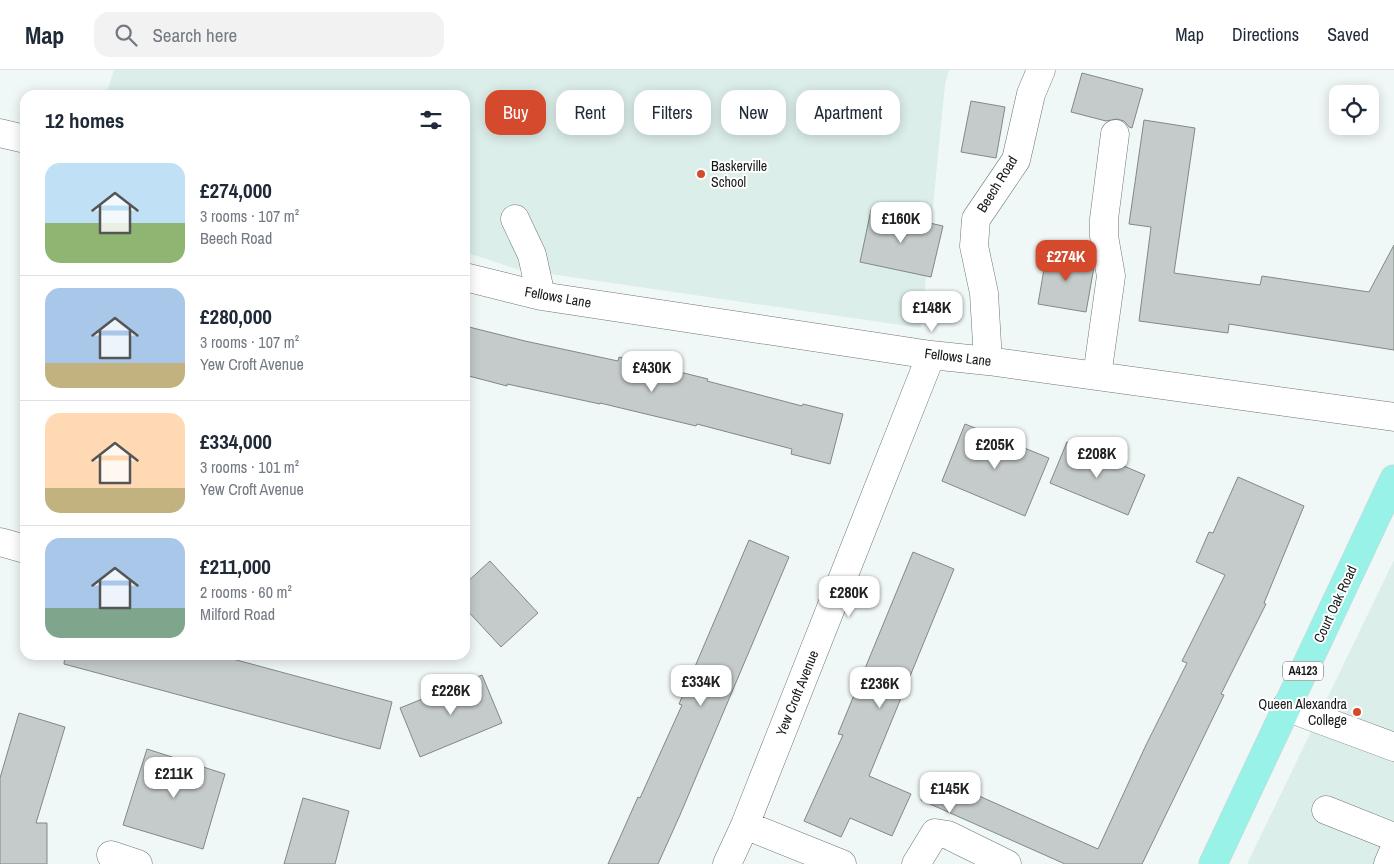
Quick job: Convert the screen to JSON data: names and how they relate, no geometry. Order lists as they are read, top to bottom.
{
  "streets": {
    "main road": ["Court Oak Road", "A4123"],
    "street": ["Beech Road", "Fellows Lane", "Yew Croft Avenue"]
  },
  "crossings": [
    ["Beech Road", "Fellows Lane"],
    ["Fellows Lane", "Yew Croft Avenue"]
  ],
  "places": ["Baskerville School", "Queen Alexandra College"],
  "page": {
    "header": "Map",
    "search": "Search here",
    "nav": ["Map", "Directions", "Saved"],
    "chip": [
      "Buy",
      "Rent",
      "Filters",
      "New",
      "Apartment"
    ],
    "heading": "12 homes",
    "list": [
      {
        "name": "£274,000",
        "note": "3 rooms · 107 m² · Beech Road"
      },
      {
        "name": "£280,000",
        "note": "3 rooms · 107 m² · Yew Croft Avenue"
      },
      {
        "name": "£334,000",
        "note": "3 rooms · 101 m² · Yew Croft Avenue"
      },
      {
        "name": "£211,000",
        "note": "2 rooms · 60 m² · Milford Road"
      }
    ],
    "price": [
      "£160K",
      "£274K",
      "£148K",
      "£430K",
      "£205K",
      "£208K",
      "£280K",
      "£334K",
      "£236K",
      "£226K",
      "£211K",
      "£145K"
    ]
  }
}
